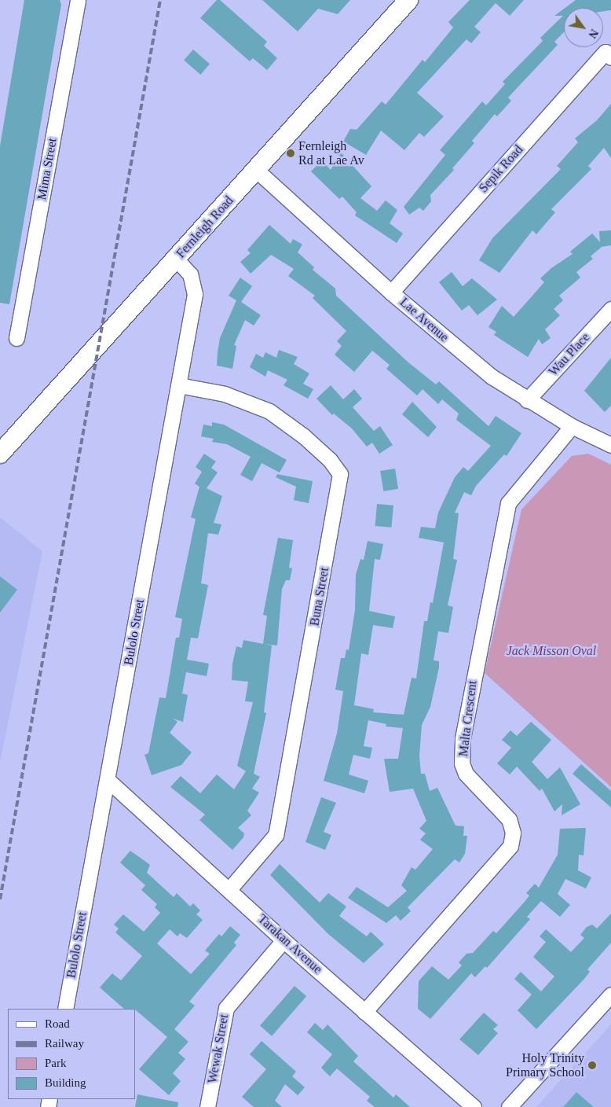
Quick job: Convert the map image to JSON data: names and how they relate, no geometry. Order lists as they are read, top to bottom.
{
  "streets": {
    "street": [
      "Mima Street",
      "Sepik Road",
      "Fernleigh Road",
      "Lae Avenue",
      "Wau Place",
      "Buna Street",
      "Bulolo Street",
      "Malta Crescent",
      "Tarakan Avenue",
      "Wewak Street"
    ]
  },
  "crossings": [
    ["Sepik Road", "Lae Avenue"],
    ["Fernleigh Road", "Lae Avenue"],
    ["Fernleigh Road", "Bulolo Street"],
    ["Lae Avenue", "Wau Place"],
    ["Lae Avenue", "Malta Crescent"],
    ["Buna Street", "Bulolo Street"],
    ["Buna Street", "Tarakan Avenue"],
    ["Bulolo Street", "Tarakan Avenue"],
    ["Malta Crescent", "Tarakan Avenue"],
    ["Tarakan Avenue", "Wewak Street"]
  ],
  "parks": ["Jack Misson Oval"],
  "places": ["Fernleigh Rd at Lae Av", "Holy Trinity Primary School"],
  "legend": [
    "Road",
    "Railway",
    "Park",
    "Building"
  ],
  "north": "bottom right"
}
